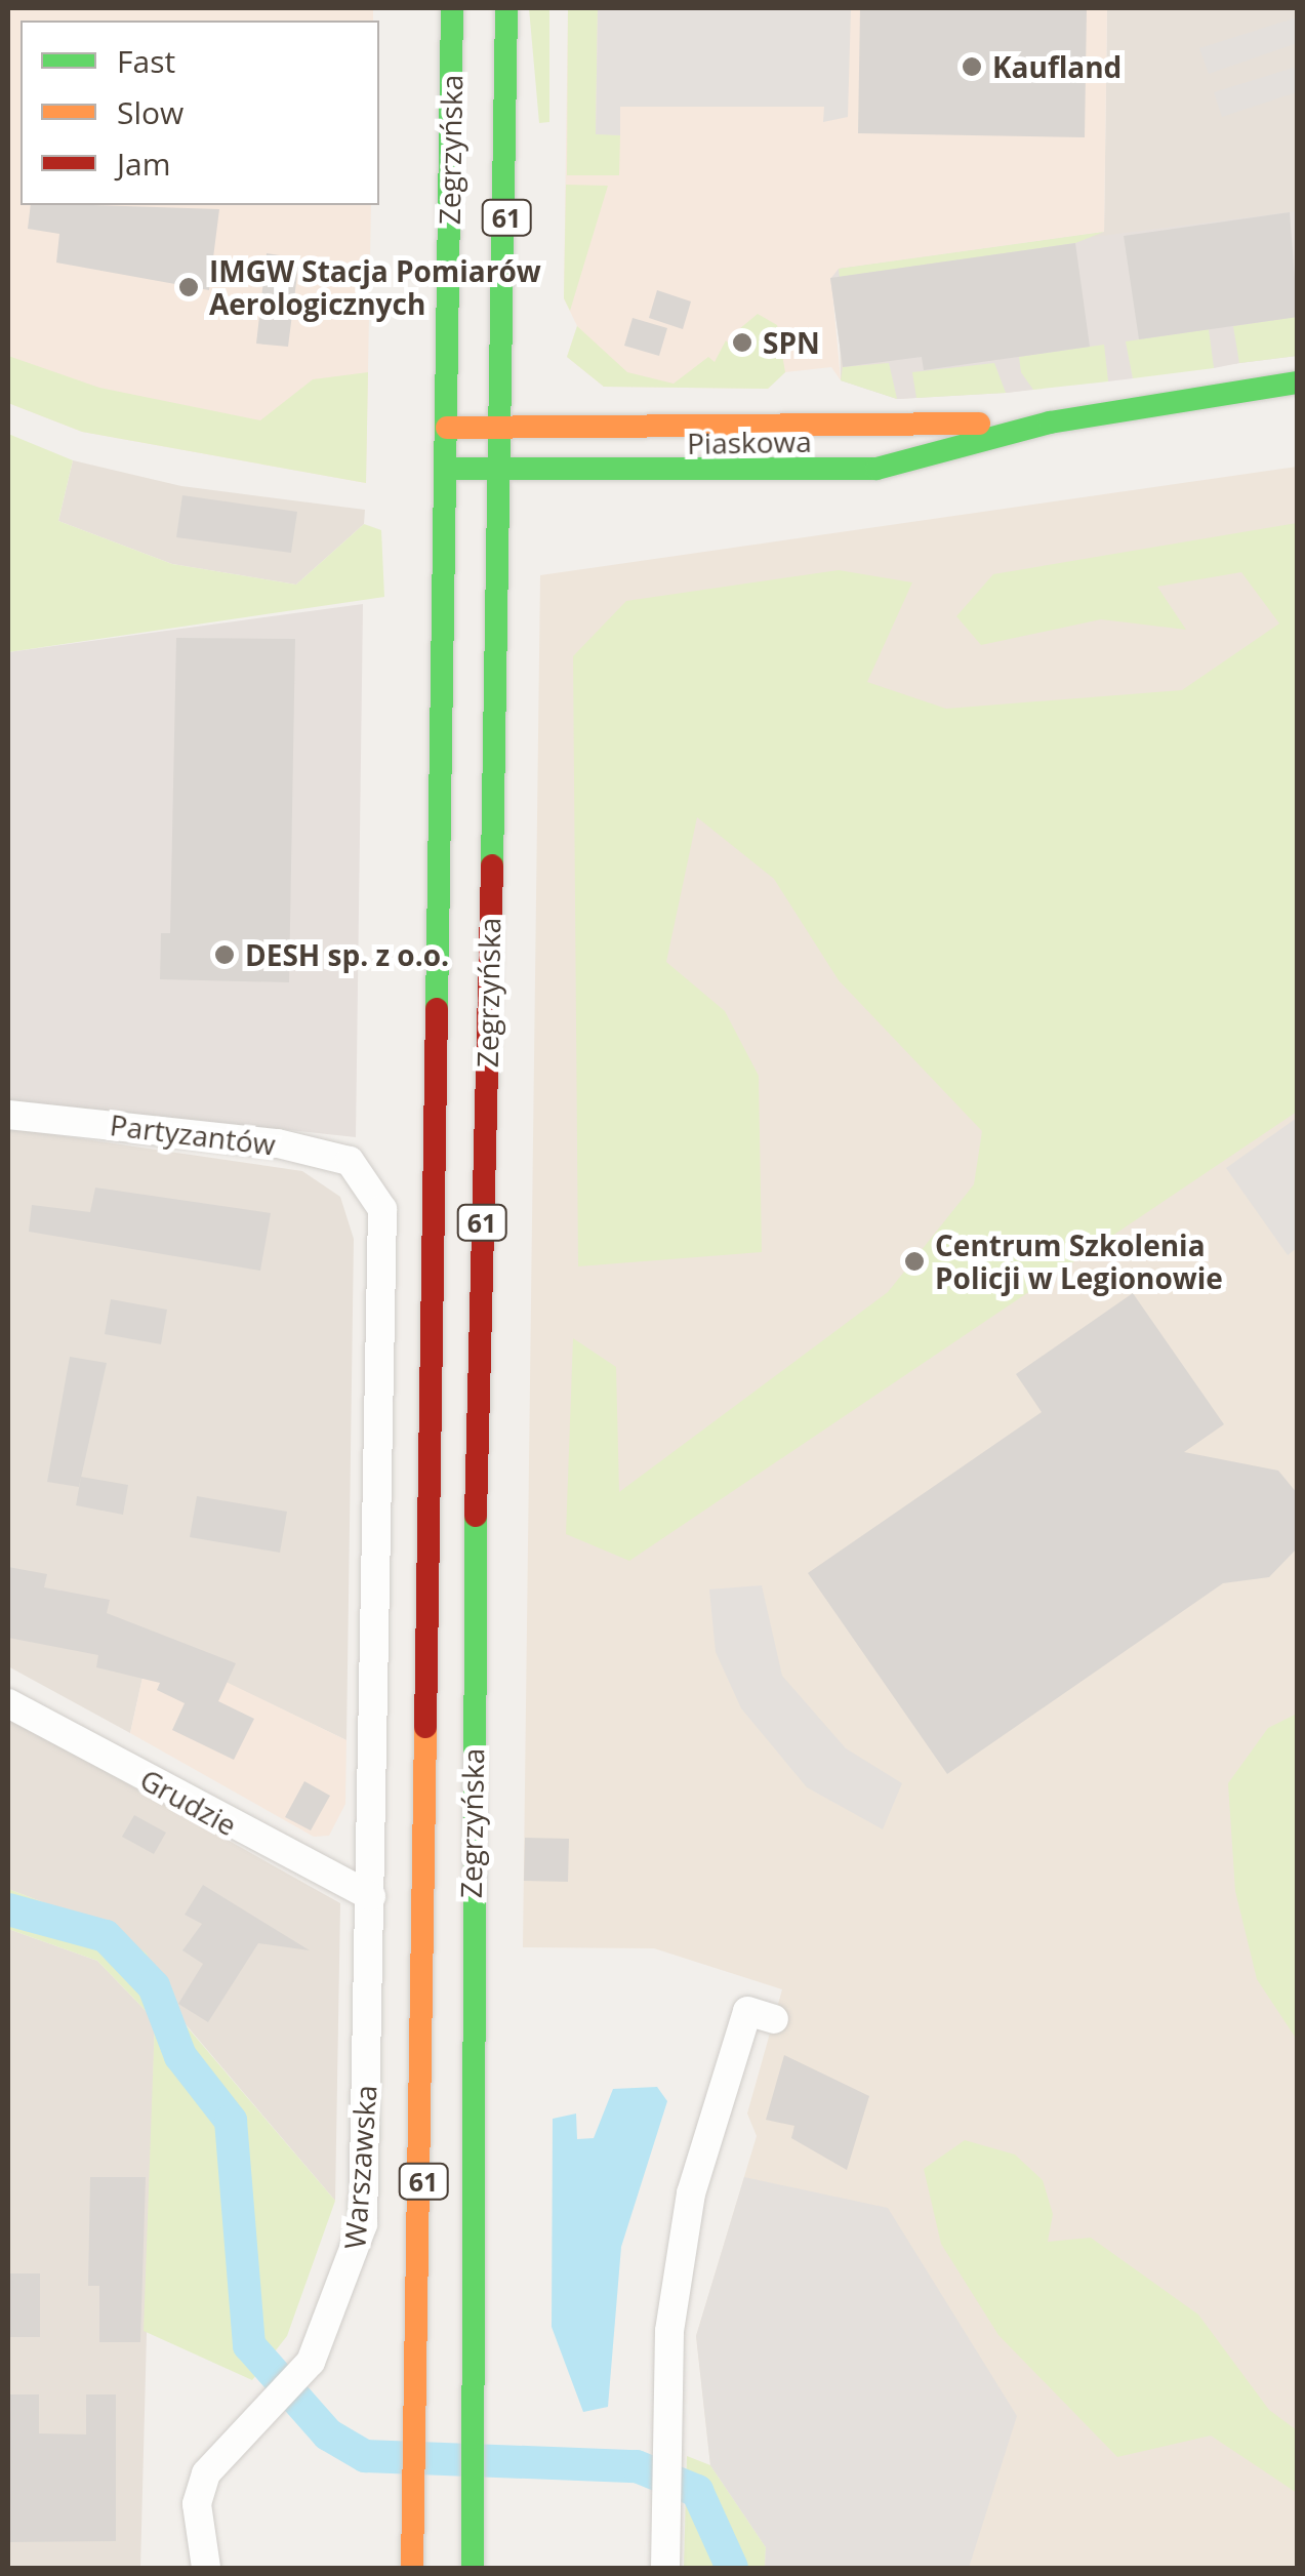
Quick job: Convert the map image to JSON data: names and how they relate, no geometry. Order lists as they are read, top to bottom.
{
  "streets": {
    "main road": [
      "Zegrzyńska",
      "61",
      "Piaskowa",
      "Warszawska"
    ],
    "street": ["Partyzantów", "Grudzie"]
  },
  "crossings": [
    ["Zegrzyńska", "Piaskowa"],
    ["Zegrzyńska", "Warszawska"],
    ["Partyzantów", "Grudzie"],
    ["Partyzantów", "Warszawska"],
    ["Grudzie", "Warszawska"]
  ],
  "places": [
    "Kaufland",
    "IMGW Stacja Pomiarów Aerologicznych",
    "SPN",
    "DESH sp. z o.o.",
    "Centrum Szkolenia Policji w Legionowie"
  ],
  "legend": ["Fast", "Slow", "Jam"]
}
